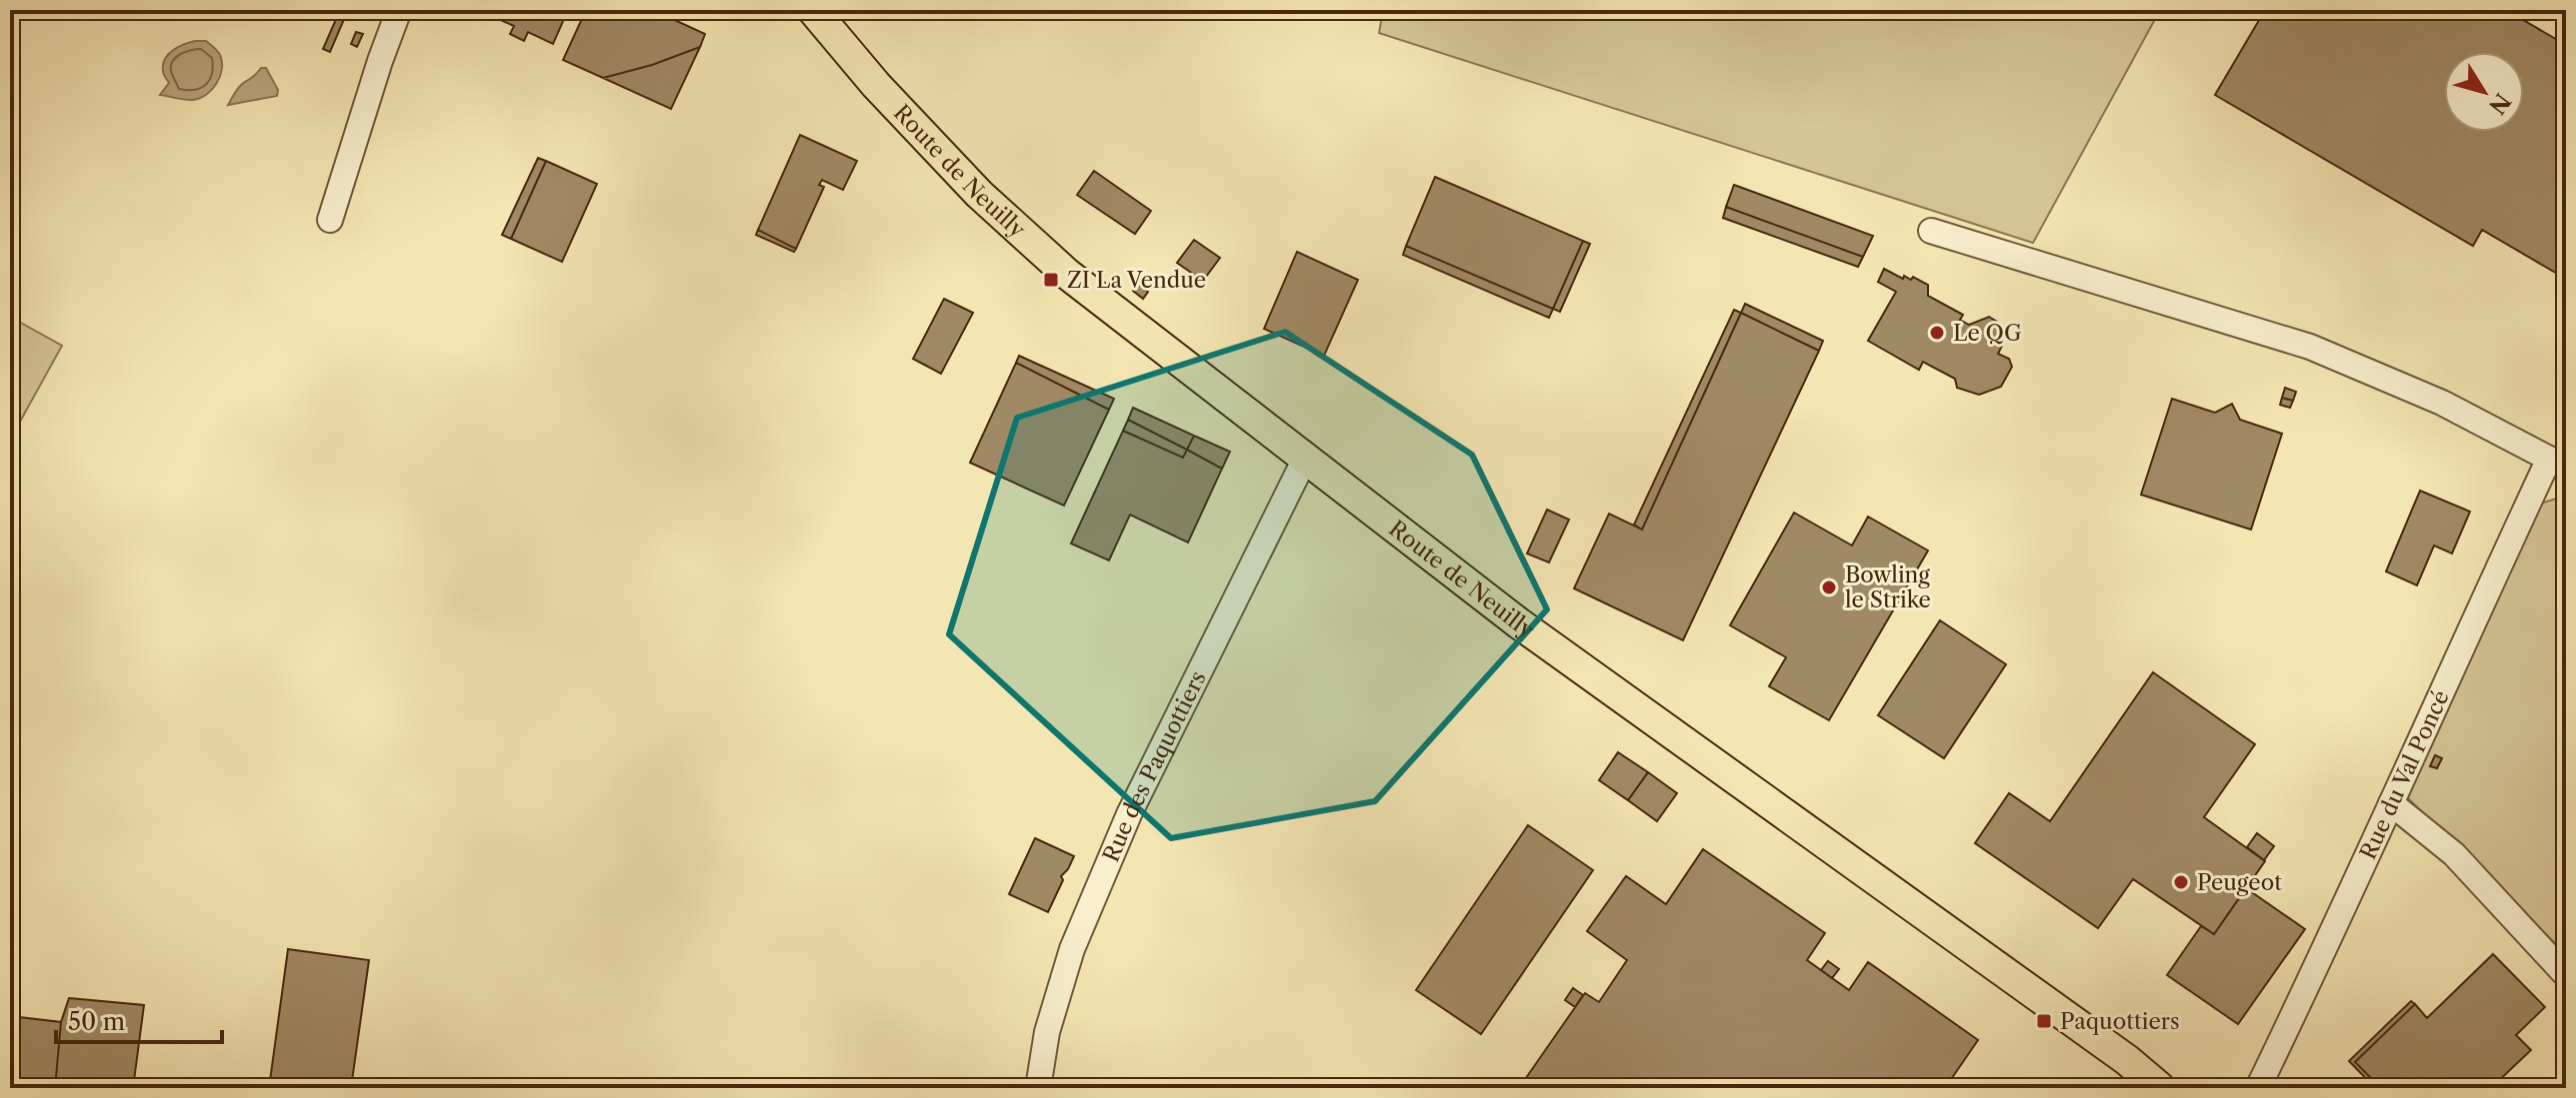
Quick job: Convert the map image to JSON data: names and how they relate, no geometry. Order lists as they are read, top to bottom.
{
  "streets": {
    "main road": ["Route de Neuilly"],
    "street": ["Rue des Paquottiers", "Rue du Val Poncé"]
  },
  "crossings": [
    ["Route de Neuilly", "Rue des Paquottiers"]
  ],
  "places": {
    "transit": ["ZI La Vendue", "Paquottiers"],
    "other": ["Le QG", "Bowling le Strike", "Peugeot"]
  },
  "scale_bar": "50 m",
  "north": "bottom right"
}
